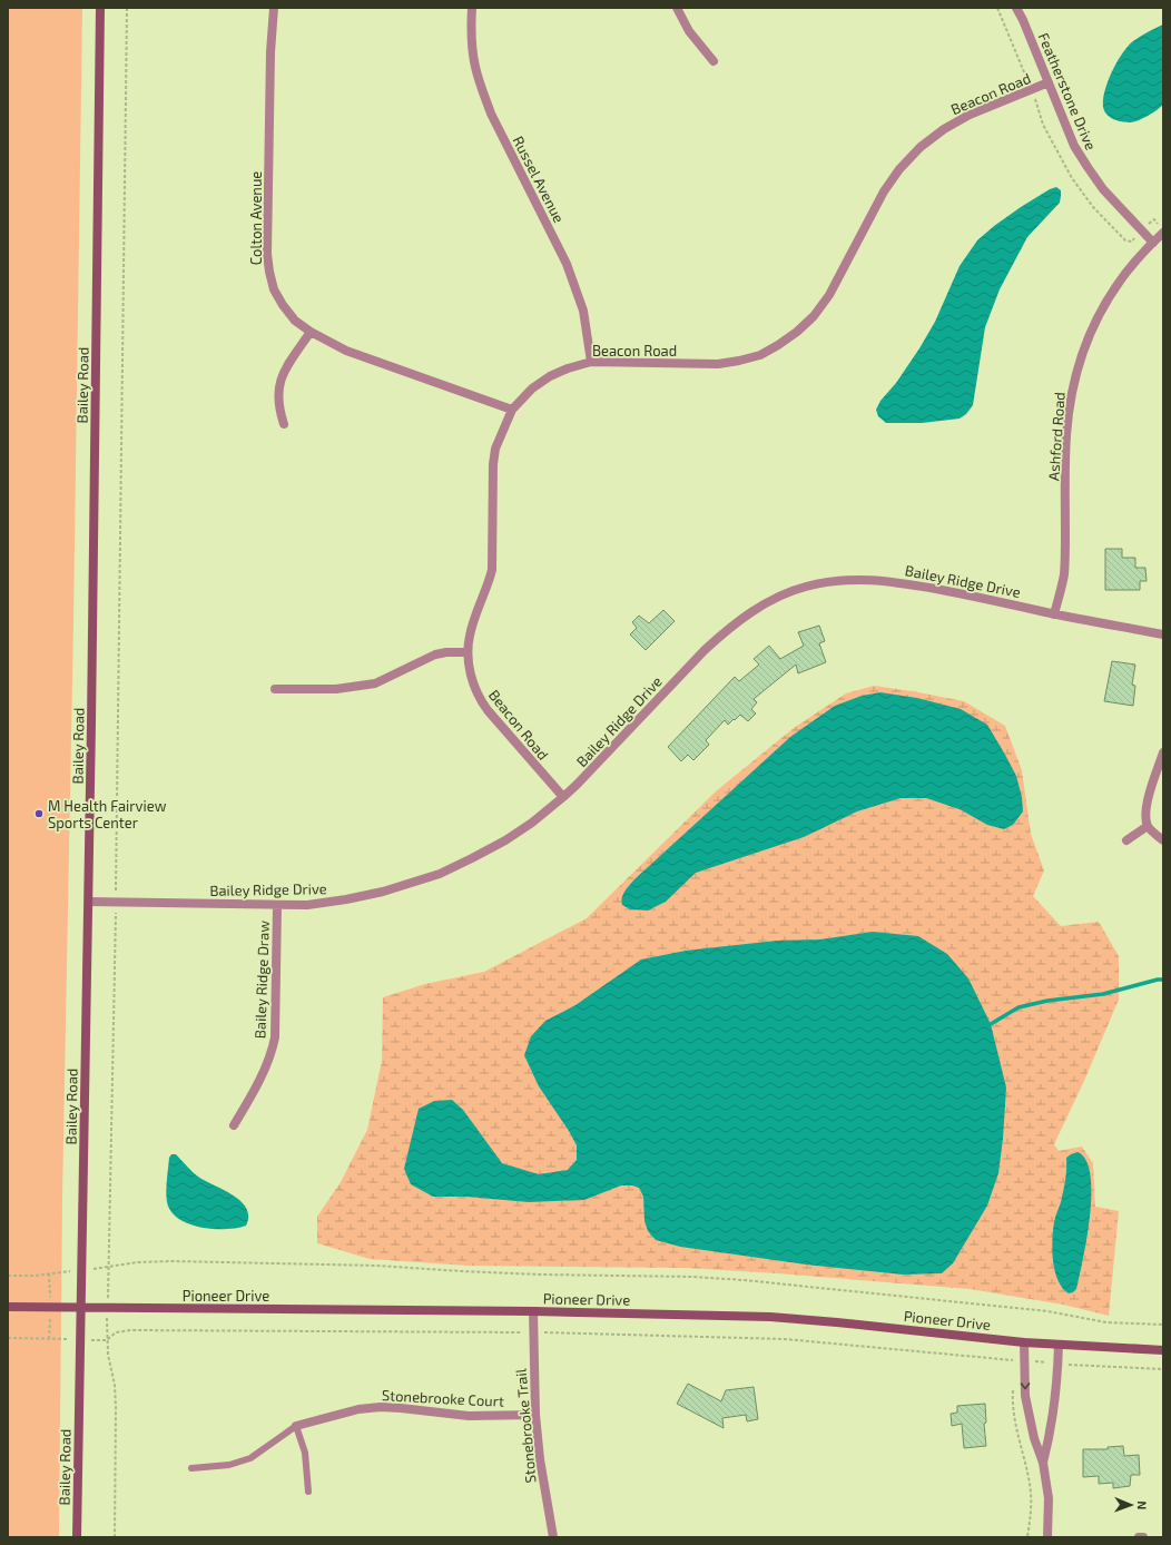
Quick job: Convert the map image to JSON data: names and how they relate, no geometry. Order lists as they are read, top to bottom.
{
  "streets": {
    "main road": ["Bailey Road", "Pioneer Drive"],
    "street": [
      "Featherstone Drive",
      "Beacon Road",
      "Russel Avenue",
      "Colton Avenue",
      "Ashford Road",
      "Bailey Ridge Drive",
      "Bailey Ridge Draw",
      "Stonebrooke Court",
      "Stonebrooke Trail"
    ]
  },
  "crossings": [
    ["Featherstone Drive", "Beacon Road"],
    ["Featherstone Drive", "Ashford Road"],
    ["Beacon Road", "Russel Avenue"],
    ["Beacon Road", "Colton Avenue"],
    ["Beacon Road", "Bailey Ridge Drive"],
    ["Bailey Road", "Bailey Ridge Drive"],
    ["Bailey Road", "Pioneer Drive"],
    ["Ashford Road", "Bailey Ridge Drive"],
    ["Bailey Ridge Drive", "Bailey Ridge Draw"],
    ["Pioneer Drive", "Stonebrooke Trail"],
    ["Stonebrooke Court", "Stonebrooke Trail"]
  ],
  "places": ["M Health Fairview Sports Center"],
  "north": "right"
}
